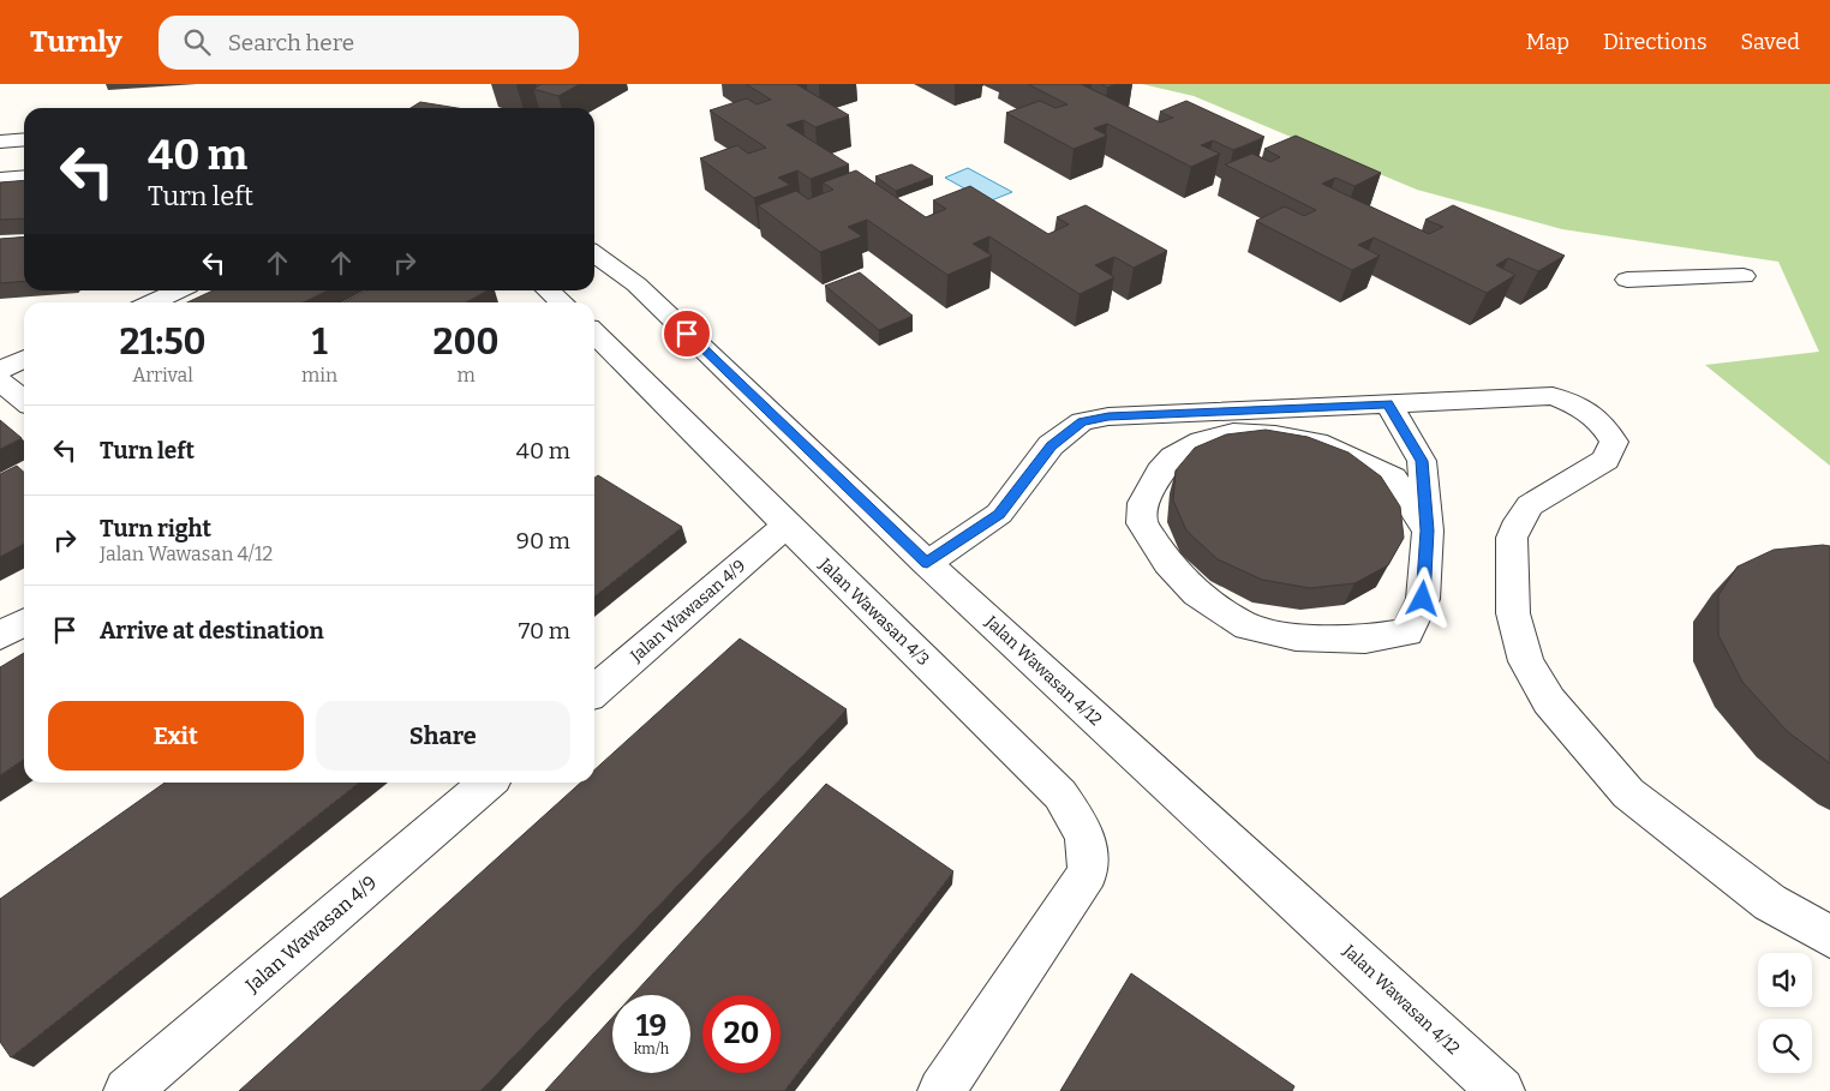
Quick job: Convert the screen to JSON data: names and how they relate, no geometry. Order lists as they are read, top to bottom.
{
  "streets": {
    "street": ["Jalan Wawasan 4/9", "Jalan Wawasan 4/3", "Jalan Wawasan 4/12"]
  },
  "crossings": [
    ["Jalan Wawasan 4/9", "Jalan Wawasan 4/3"]
  ],
  "page": {
    "header": "Turnly",
    "search": "Search here",
    "nav": ["Map", "Directions", "Saved"],
    "turn": ["40 m", "Turn left"],
    "eta": [
      "21:50",
      "Arrival",
      "1",
      "min",
      "200",
      "m"
    ],
    "list": [
      {
        "name": "Turn left",
        "value": "40 m"
      },
      {
        "name": "Turn right",
        "note": "Jalan Wawasan 4/12",
        "value": "90 m"
      },
      {
        "name": "Arrive at destination",
        "value": "70 m"
      }
    ],
    "buttons": ["Exit", "Share"],
    "speed": "19 km/h",
    "limit": "20"
  }
}
